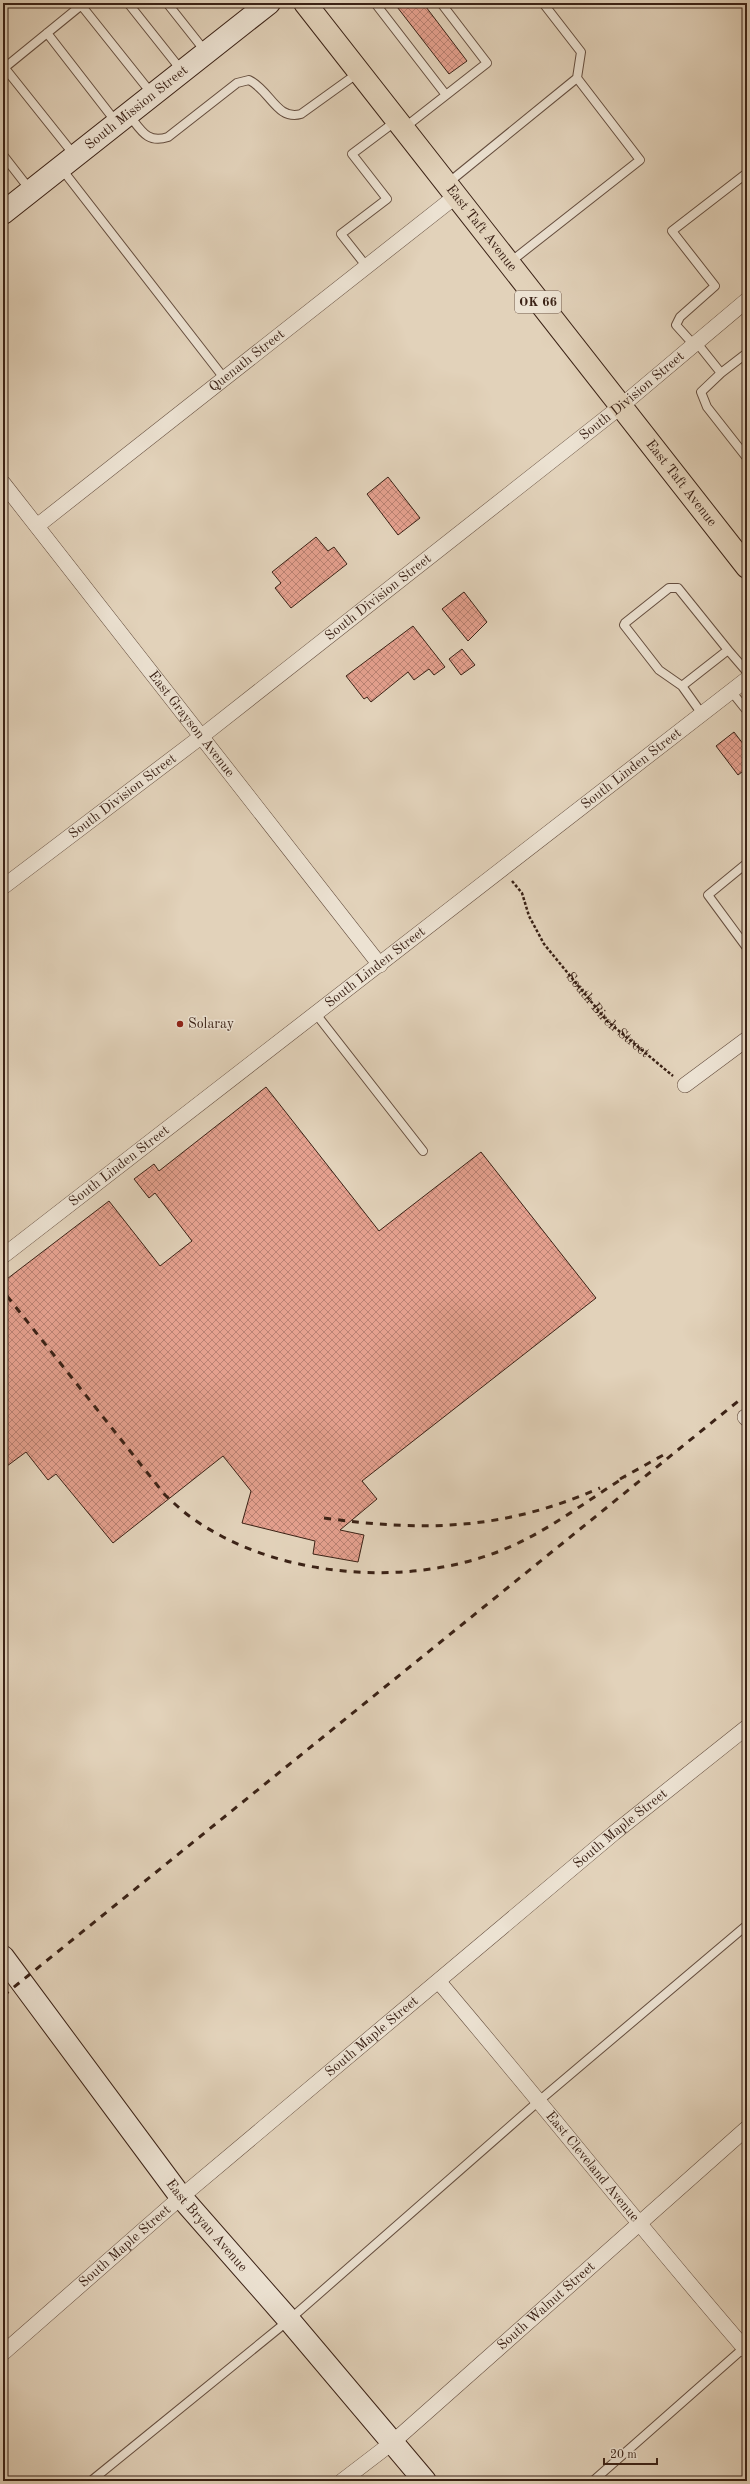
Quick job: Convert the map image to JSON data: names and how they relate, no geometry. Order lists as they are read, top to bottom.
{
  "streets": {
    "main road": ["East Taft Avenue", "OK 66"],
    "street": [
      "South Mission Street",
      "Quenath Street",
      "South Division Street",
      "East Grayson Avenue",
      "South Linden Street",
      "South Maple Street",
      "East Cleveland Avenue",
      "East Bryan Avenue",
      "South Walnut Street"
    ],
    "path": ["South Birch Street"]
  },
  "crossings": [
    ["East Taft Avenue", "Quenath Street"],
    ["East Taft Avenue", "South Division Street"],
    ["Quenath Street", "East Grayson Avenue"],
    ["South Division Street", "East Grayson Avenue"],
    ["East Grayson Avenue", "South Linden Street"],
    ["South Linden Street", "South Birch Street"],
    ["South Maple Street", "East Cleveland Avenue"],
    ["South Maple Street", "East Bryan Avenue"],
    ["East Cleveland Avenue", "South Walnut Street"],
    ["East Bryan Avenue", "South Walnut Street"]
  ],
  "places": ["Solaray"],
  "scale_bar": "20 m"
}
